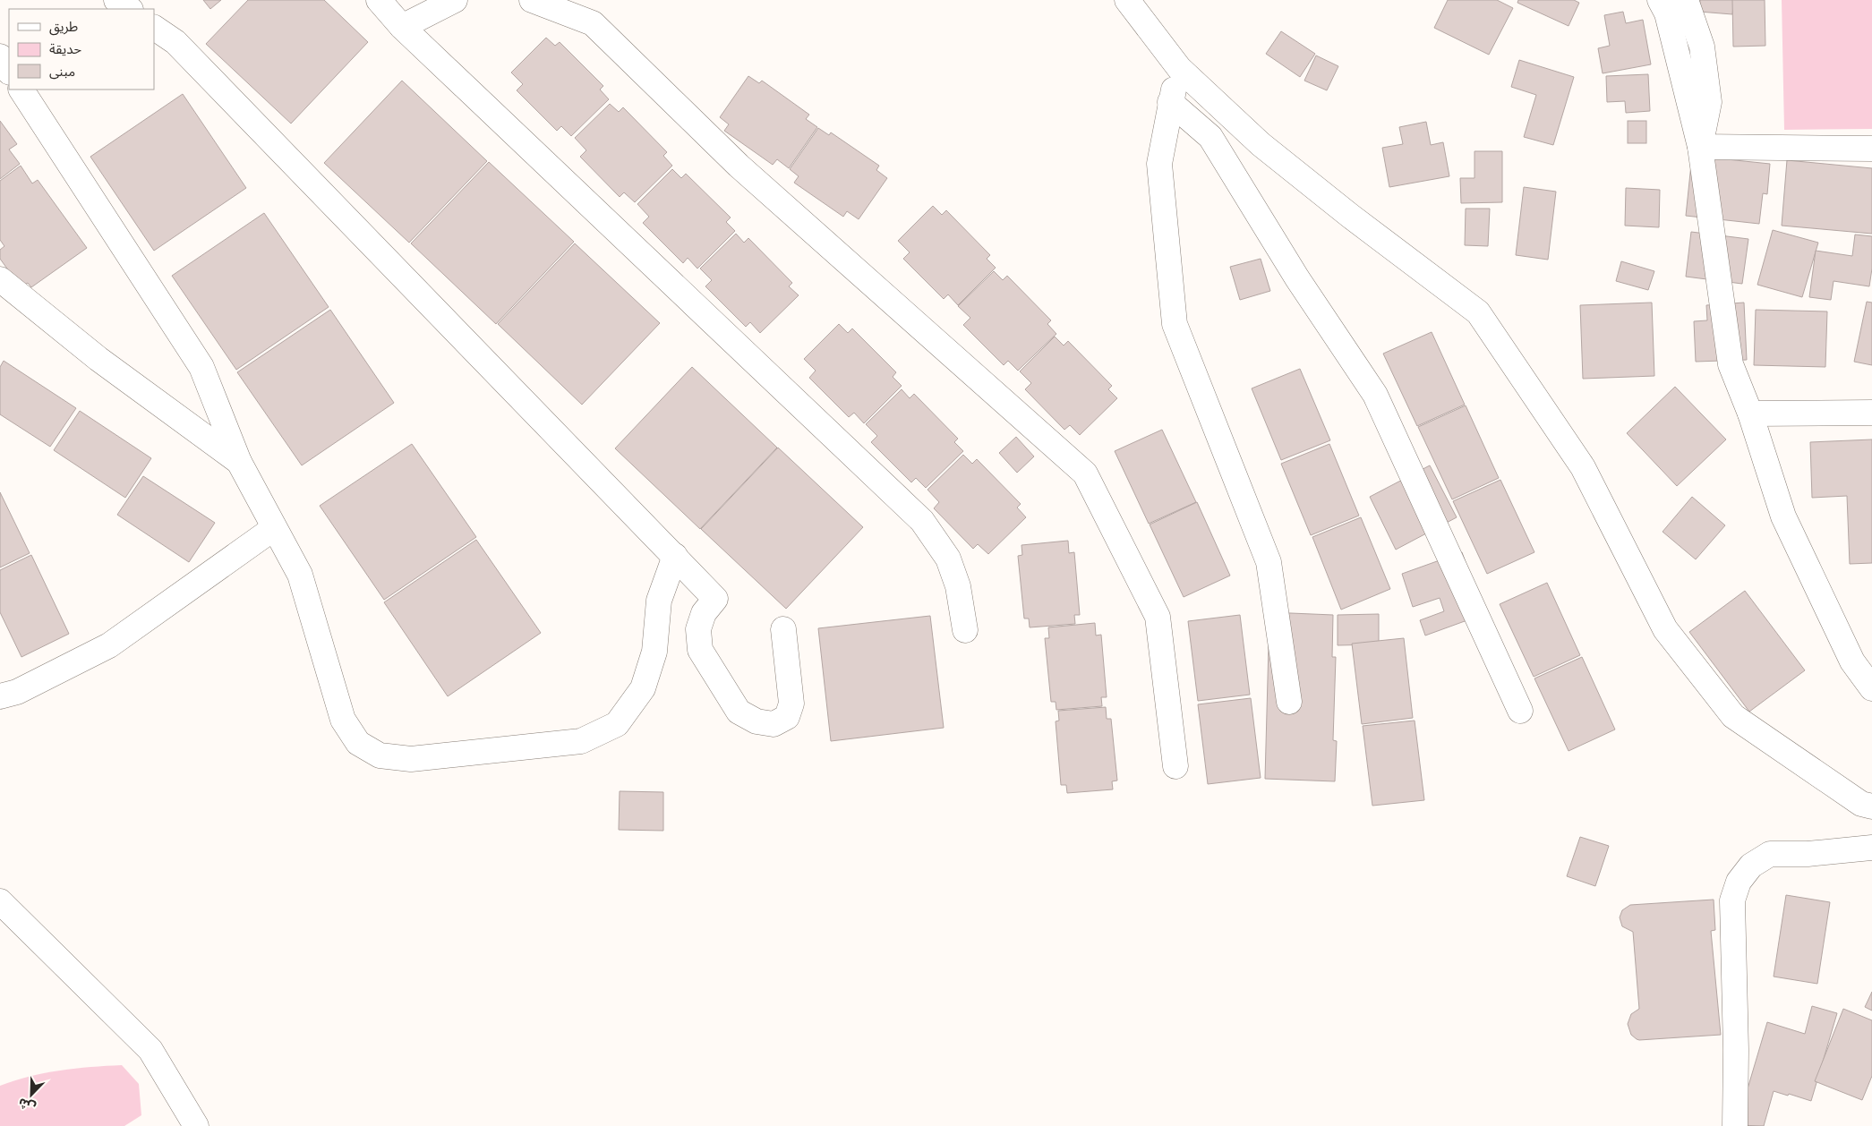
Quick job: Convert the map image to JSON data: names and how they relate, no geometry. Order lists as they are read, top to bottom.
{
  "legend": ["طريق", "حديقة", "مبنى"],
  "north": "bottom left"
}
